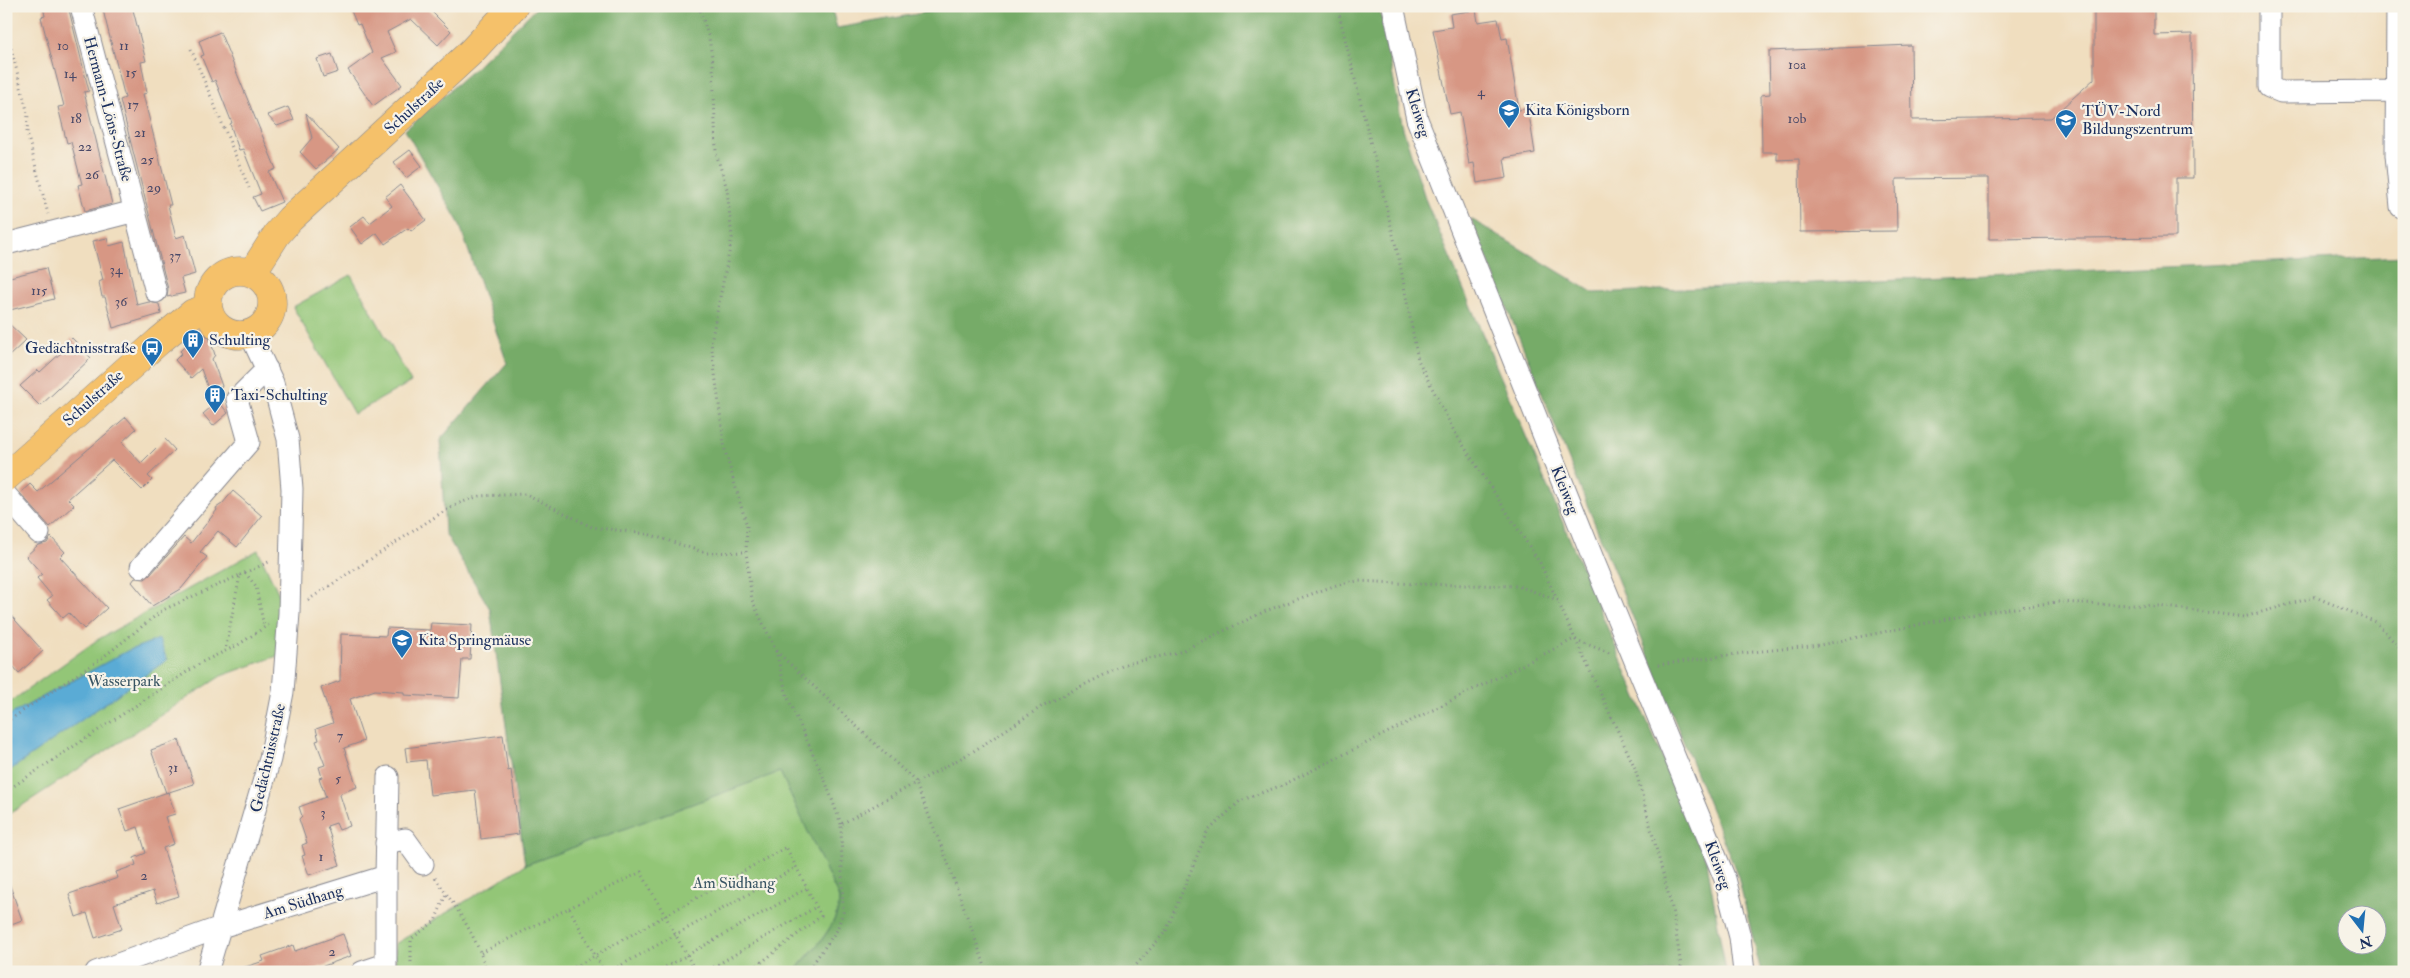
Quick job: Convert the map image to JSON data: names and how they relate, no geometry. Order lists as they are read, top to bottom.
{
  "streets": {
    "main road": ["Schulstraße"],
    "street": [
      "Hermann-Löns-Straße",
      "Kleiweg",
      "Gedächtnisstraße",
      "Am Südhang"
    ]
  },
  "crossings": [
    ["Schulstraße", "Gedächtnisstraße"],
    ["Gedächtnisstraße", "Am Südhang"]
  ],
  "parks": ["Wasserpark", "Am Südhang"],
  "places": {
    "school or university": ["Kita Königsborn", "TÜV-Nord Bildungszentrum", "Kita Springmäuse"],
    "building": ["Schulting", "Taxi-Schulting"],
    "bus stop": ["Gedächtnisstraße"]
  },
  "house_numbers": [
    "10",
    "11",
    "10a",
    "15",
    "14",
    "4",
    "17",
    "18",
    "10b",
    "21",
    "22",
    "25",
    "26",
    "29",
    "37",
    "34",
    "115",
    "36",
    "7",
    "31",
    "5",
    "3",
    "1",
    "2",
    "2"
  ],
  "north": "bottom"
}
